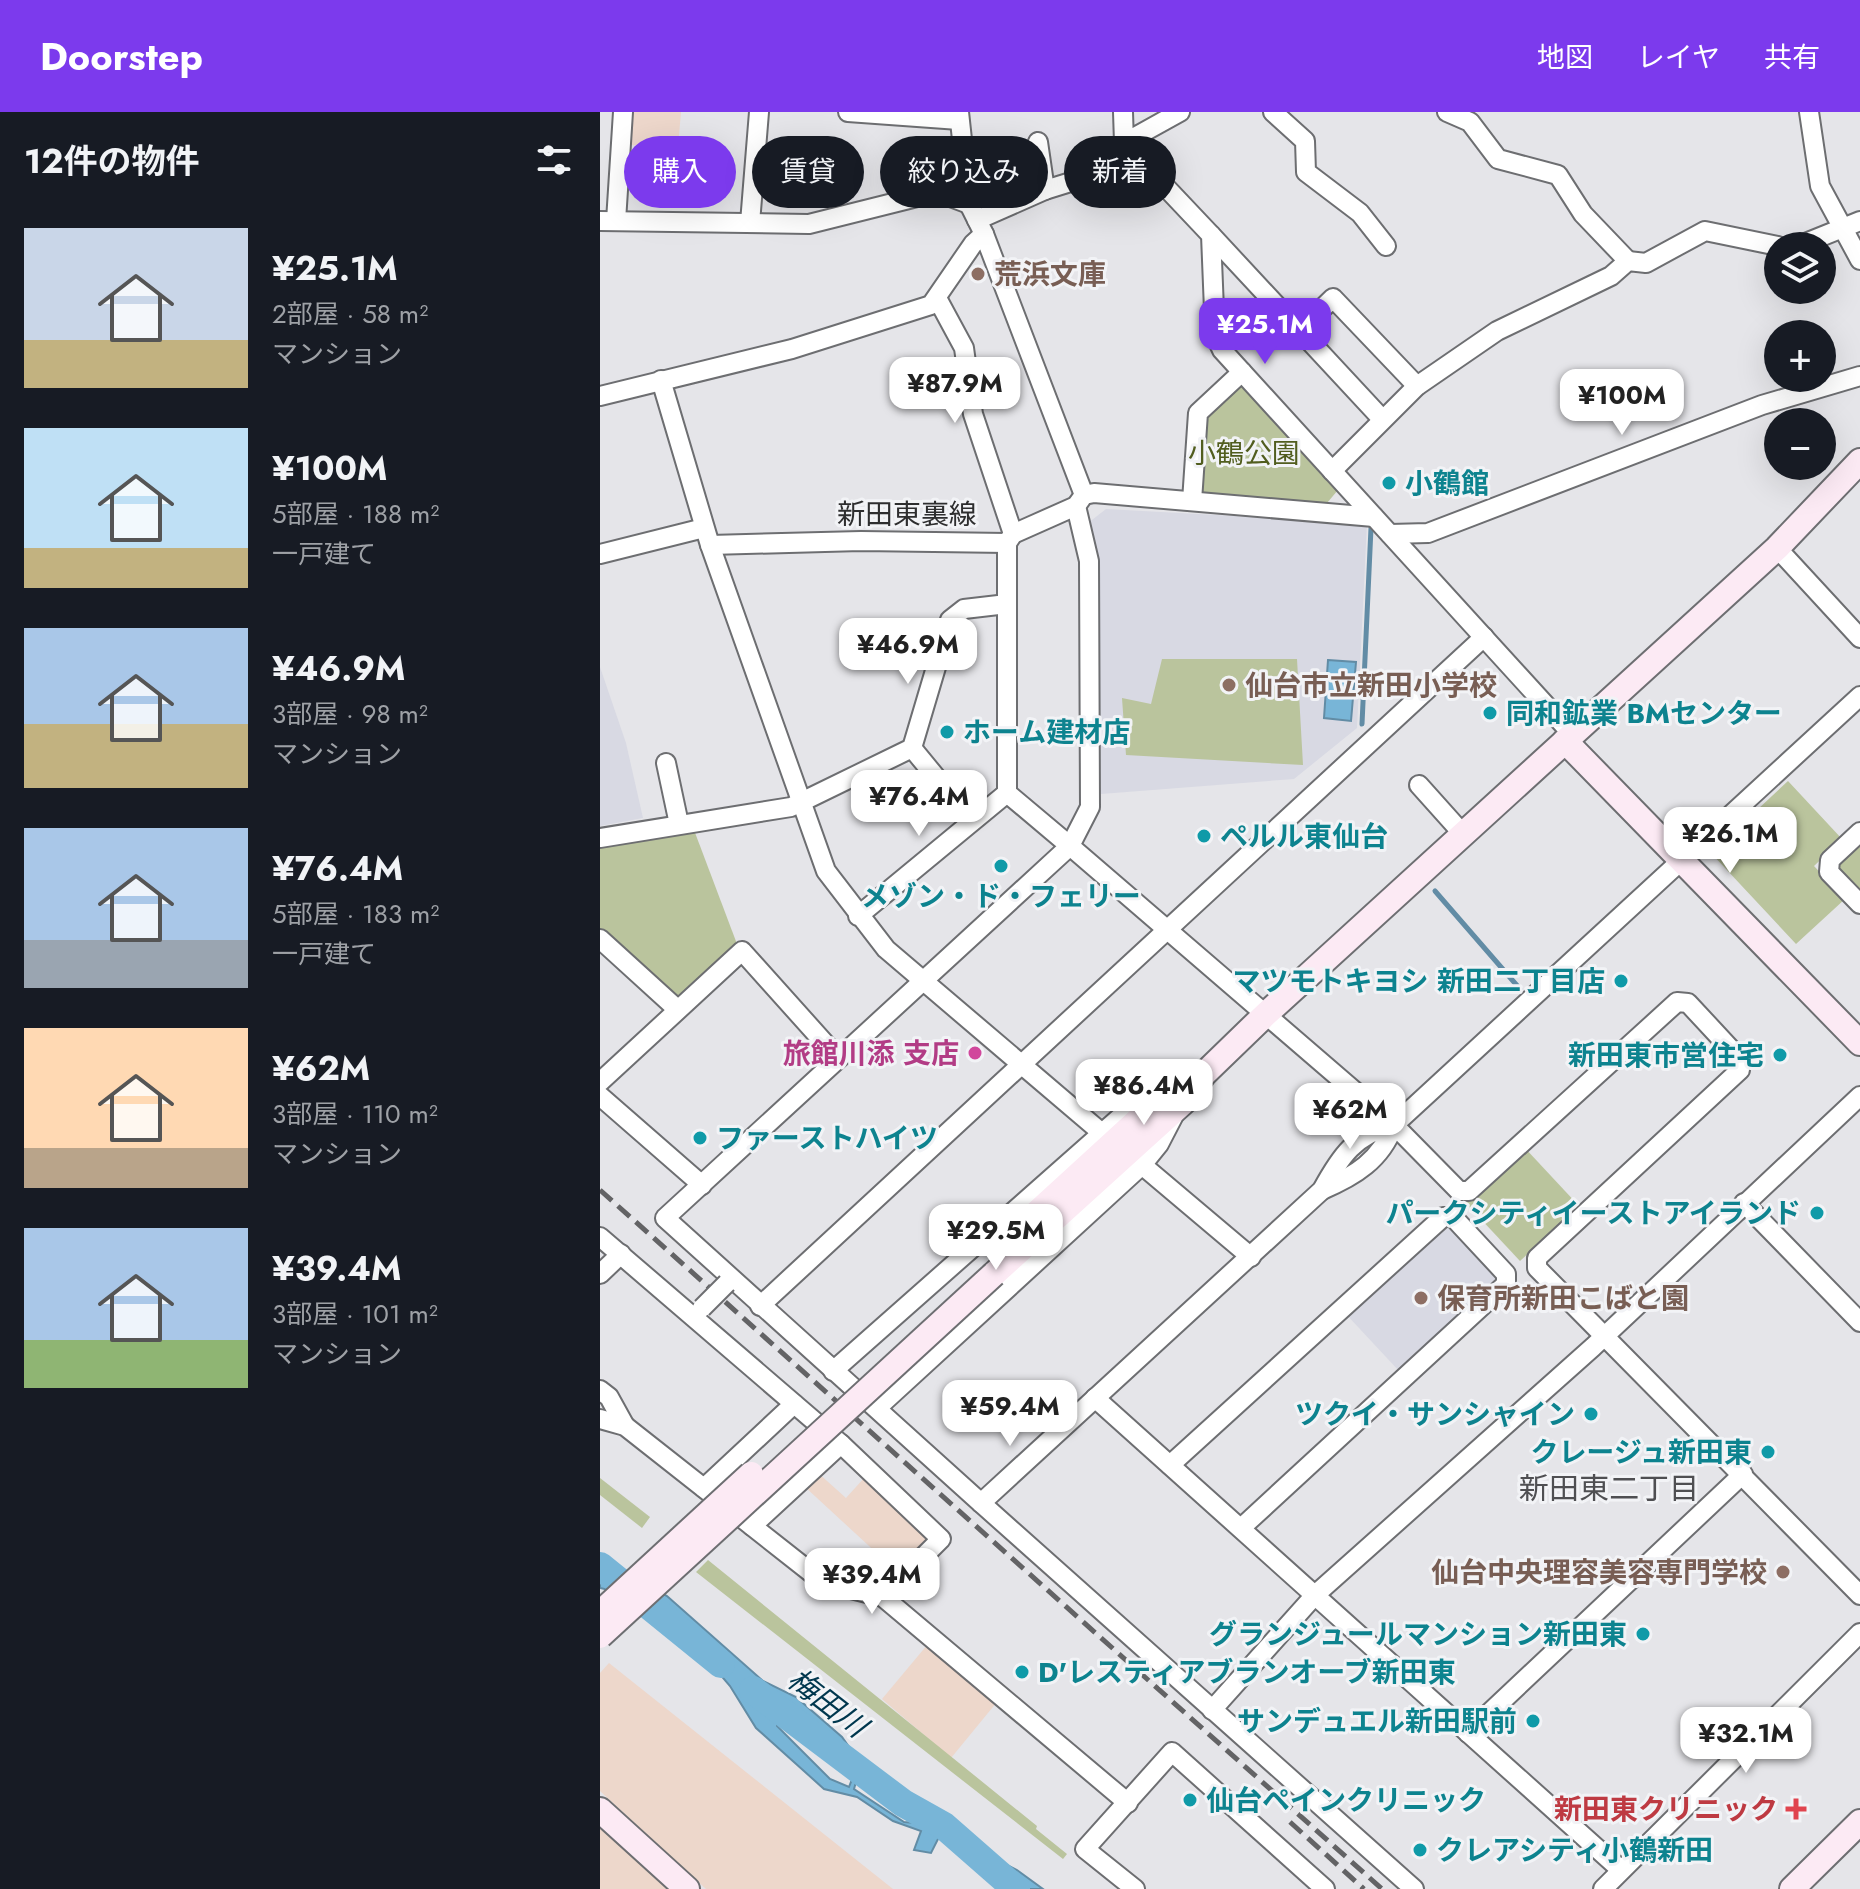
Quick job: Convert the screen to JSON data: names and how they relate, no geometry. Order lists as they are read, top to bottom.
{
  "streets": {
    "street": ["新田東裏線"]
  },
  "districts": ["新田東二丁目"],
  "water": ["梅田川"],
  "parks": ["小鶴公園"],
  "places": {
    "other": [
      "荒浜文庫",
      "小鶴館",
      "仙台市立新田小学校",
      "同和鉱業 BMセンター",
      "ホーム建材店",
      "ペルル東仙台",
      "メゾン・ド・フェリー",
      "マツモトキヨシ 新田二丁目店",
      "旅館川添 支店",
      "新田東市営住宅",
      "ファーストハイツ",
      "パークシティイーストアイランド",
      "保育所新田こばと園",
      "ツクイ・サンシャイン",
      "クレージュ新田東",
      "仙台中央理容美容専門学校",
      "グランジュールマンション新田東",
      "D'レスティアブランオーブ新田東",
      "サンデュエル新田駅前",
      "仙台ペインクリニック",
      "クレアシティ小鶴新田"
    ],
    "health": ["新田東クリニック"]
  },
  "page": {
    "header": "Doorstep",
    "nav": ["地図", "レイヤ", "共有"],
    "heading": "12件の物件",
    "chip": [
      "購入",
      "賃貸",
      "絞り込み",
      "新着"
    ],
    "list": [
      {
        "name": "¥25.1M",
        "note": "2部屋 · 58 m² · マンション"
      },
      {
        "name": "¥100M",
        "note": "5部屋 · 188 m² · 一戸建て"
      },
      {
        "name": "¥46.9M",
        "note": "3部屋 · 98 m² · マンション"
      },
      {
        "name": "¥76.4M",
        "note": "5部屋 · 183 m² · 一戸建て"
      },
      {
        "name": "¥62M",
        "note": "3部屋 · 110 m² · マンション"
      },
      {
        "name": "¥39.4M",
        "note": "3部屋 · 101 m² · マンション"
      }
    ],
    "map_buttons": ["+", "−"],
    "price": [
      "¥25.1M",
      "¥87.9M",
      "¥100M",
      "¥46.9M",
      "¥76.4M",
      "¥26.1M",
      "¥86.4M",
      "¥62M",
      "¥29.5M",
      "¥59.4M",
      "¥39.4M",
      "¥32.1M"
    ]
  }
}
